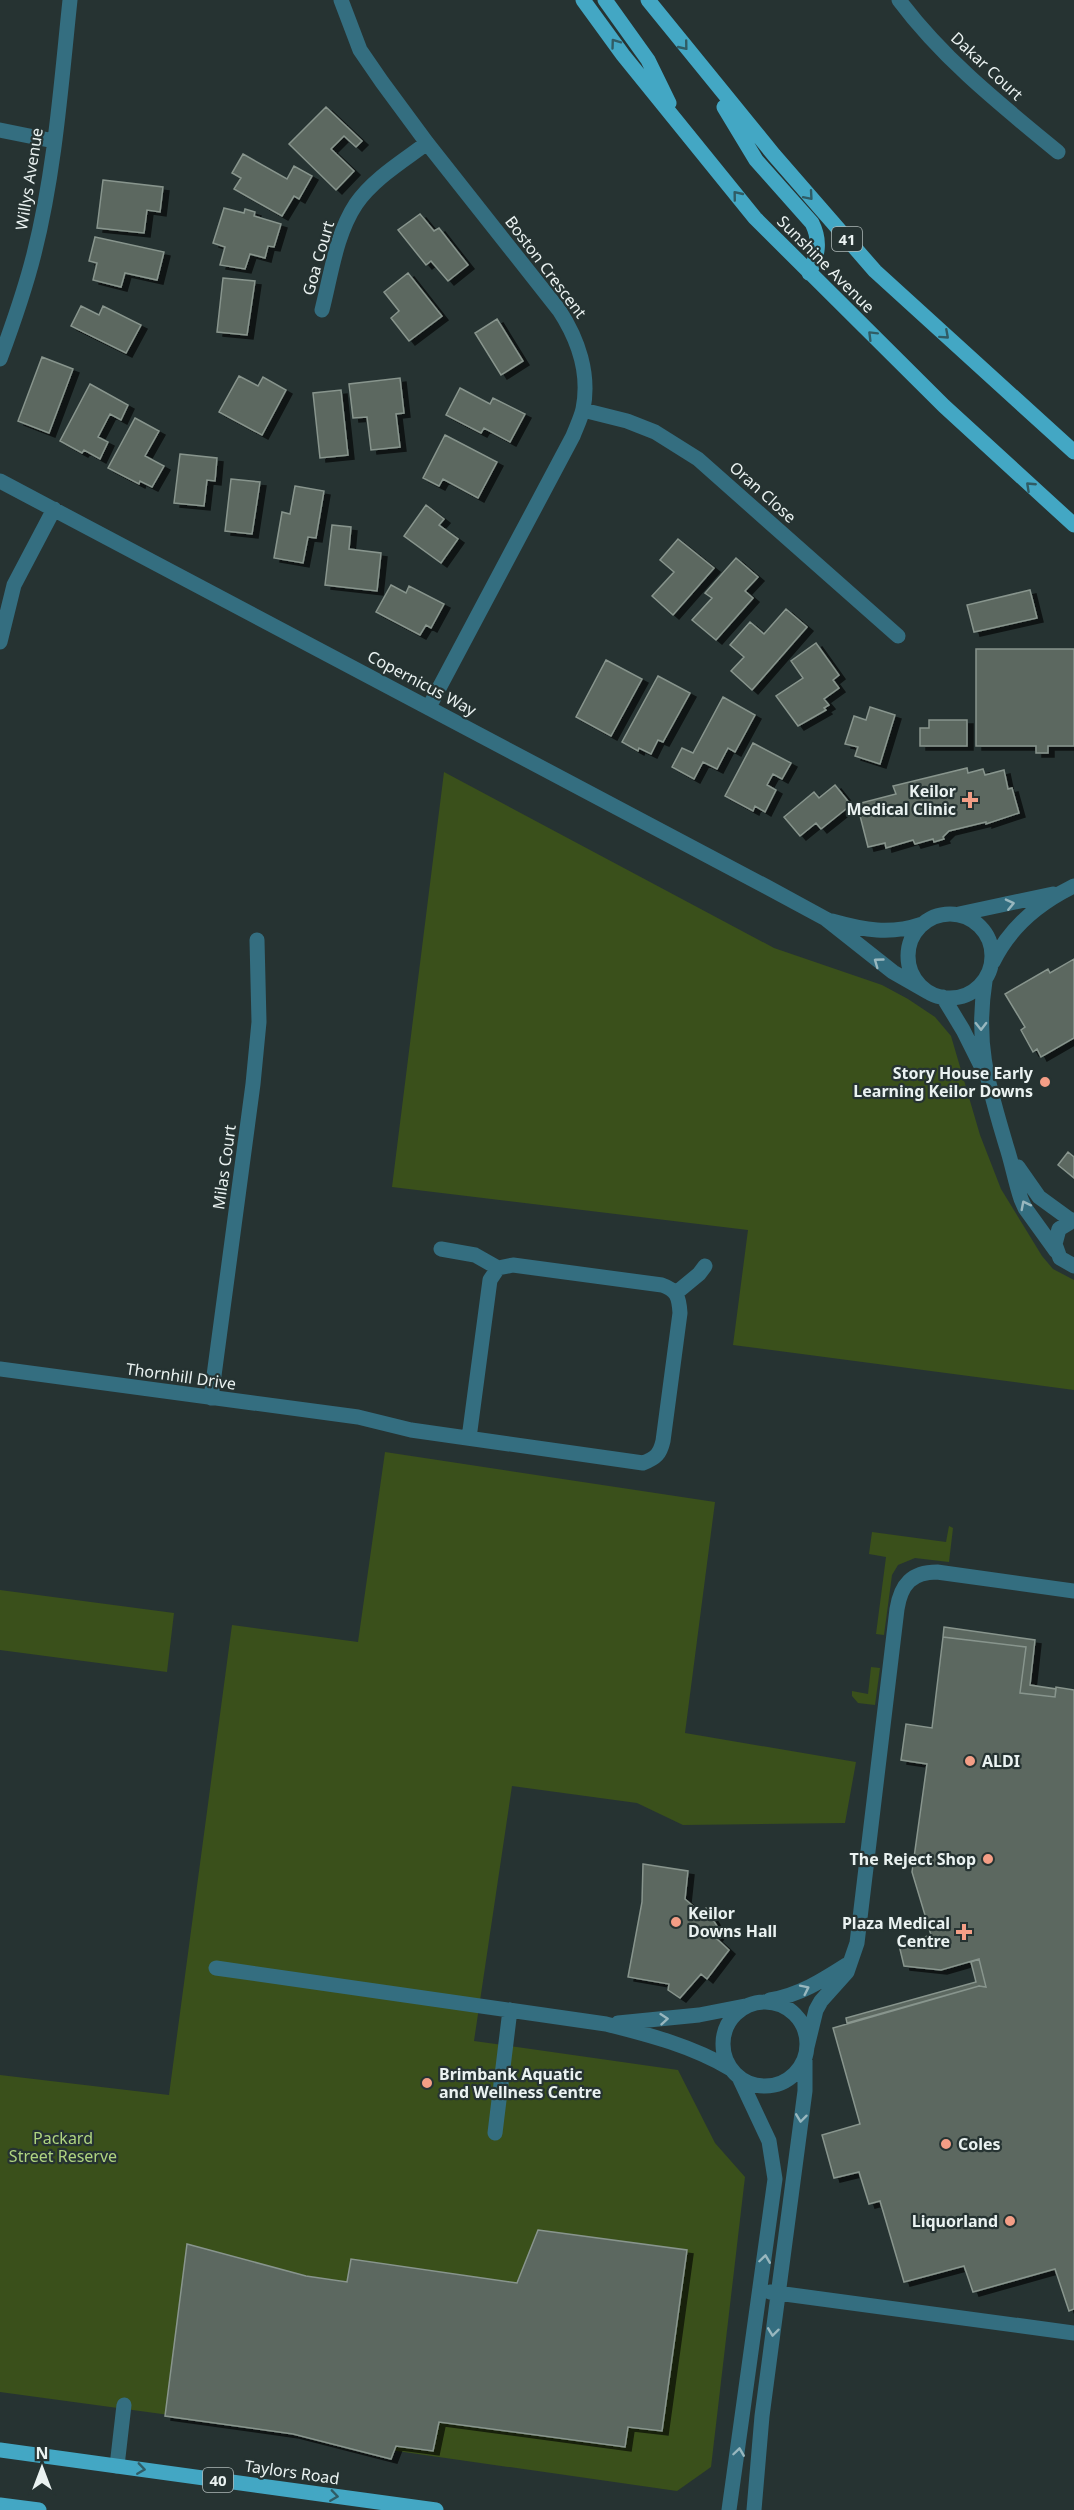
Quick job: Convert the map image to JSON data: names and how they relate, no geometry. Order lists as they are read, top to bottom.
{
  "streets": {
    "main road": [
      "41",
      "Sunshine Avenue",
      "Taylors Road",
      "40"
    ],
    "street": [
      "Dakar Court",
      "Willys Avenue",
      "Goa Court",
      "Boston Crescent",
      "Oran Close",
      "Copernicus Way",
      "Milas Court",
      "Thornhill Drive"
    ]
  },
  "crossings": [
    ["Goa Court", "Boston Crescent"],
    ["Boston Crescent", "Oran Close"],
    ["Boston Crescent", "Copernicus Way"],
    ["Milas Court", "Thornhill Drive"]
  ],
  "one_way": ["Taylors Road"],
  "parks": ["Packard Street Reserve"],
  "places": {
    "health": ["Keilor Medical Clinic", "Plaza Medical Centre"],
    "other": [
      "Story House Early Learning Keilor Downs",
      "ALDI",
      "The Reject Shop",
      "Keilor Downs Hall",
      "Brimbank Aquatic and Wellness Centre",
      "Coles",
      "Liquorland"
    ]
  },
  "north": "top"
}
